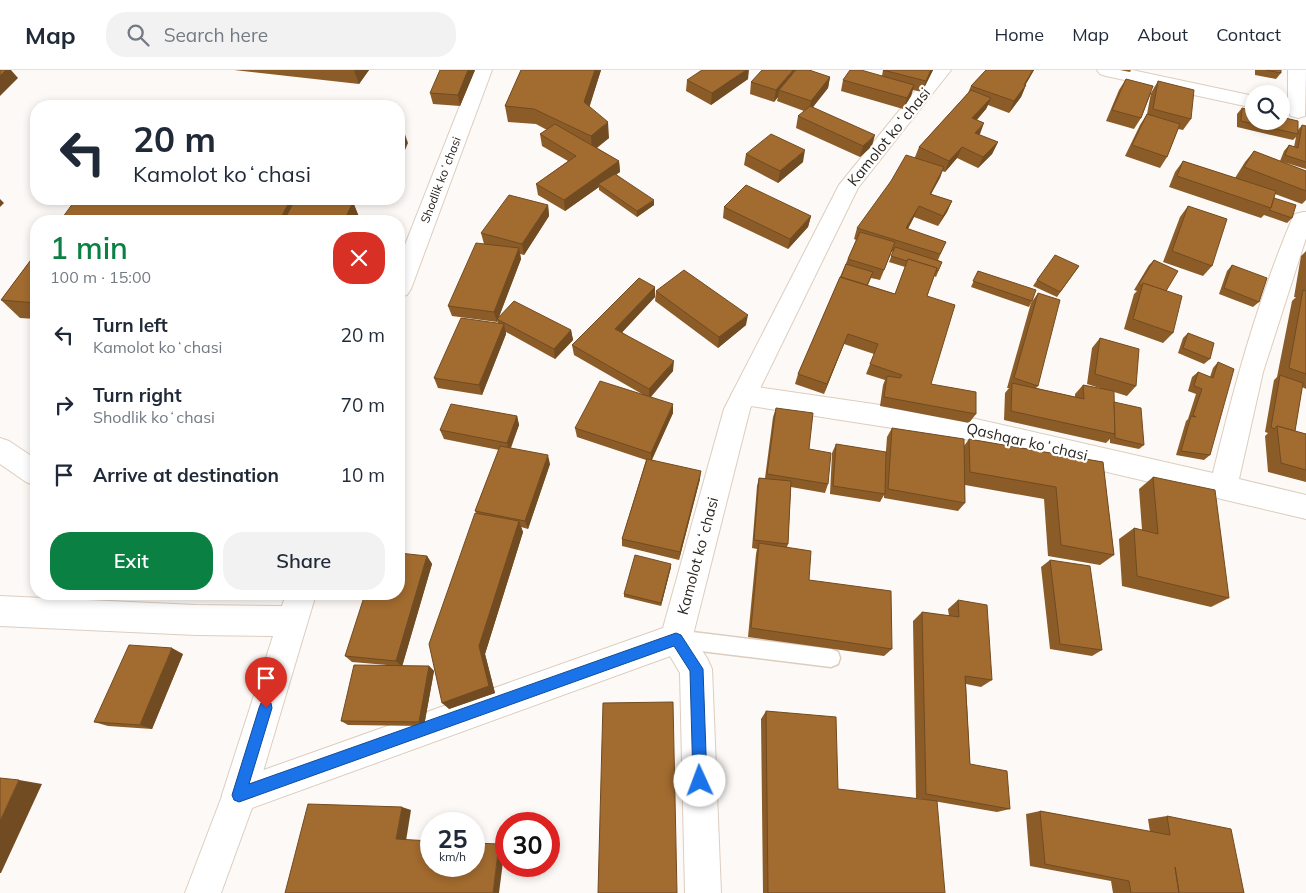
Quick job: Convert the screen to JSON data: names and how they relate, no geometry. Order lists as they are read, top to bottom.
{
  "streets": {
    "street": ["Kamolot koʻchasi", "Shodlik koʻchasi", "Qashqar koʻchasi"]
  },
  "crossings": [
    ["Kamolot koʻchasi", "Qashqar koʻchasi"]
  ],
  "page": {
    "header": "Map",
    "search": "Search here",
    "nav": [
      "Home",
      "Map",
      "About",
      "Contact"
    ],
    "turn": ["20 m", "Kamolot koʻchasi"],
    "heading": ["1 min", "100 m · 15:00"],
    "list": [
      {
        "name": "Turn left",
        "note": "Kamolot koʻchasi",
        "value": "20 m"
      },
      {
        "name": "Turn right",
        "note": "Shodlik koʻchasi",
        "value": "70 m"
      },
      {
        "name": "Arrive at destination",
        "value": "10 m"
      }
    ],
    "buttons": ["Exit", "Share"],
    "speed": "25 km/h",
    "limit": "30"
  }
}
